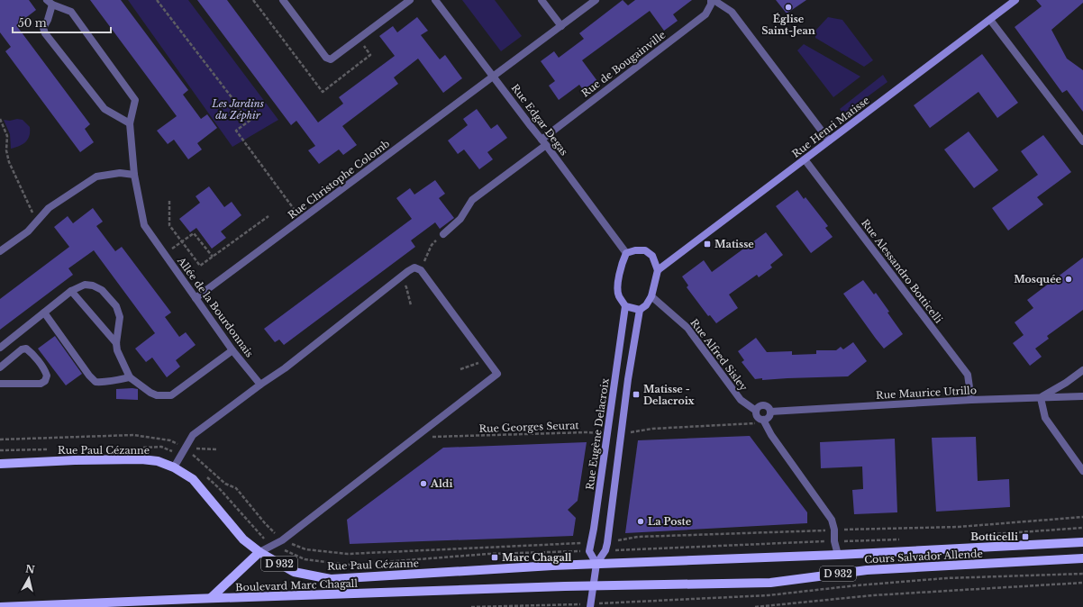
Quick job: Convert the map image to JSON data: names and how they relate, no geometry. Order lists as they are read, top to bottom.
{
  "streets": {
    "main road": [
      "Rue Paul Cézanne",
      "Cours Salvador Allende",
      "D 932",
      "Boulevard Marc Chagall"
    ],
    "street": [
      "Rue de Bougainville",
      "Rue Edgar Degas",
      "Rue Henri Matisse",
      "Rue Christophe Colomb",
      "Rue Alessandro Botticelli",
      "Allée de la Bourdonnais",
      "Rue Alfred Sisley",
      "Rue Maurice Utrillo",
      "Rue Eugène Delacroix"
    ],
    "path": ["Rue Georges Seurat"]
  },
  "crossings": [
    ["Rue de Bougainville", "Rue Edgar Degas"],
    ["Rue Edgar Degas", "Rue Henri Matisse"],
    ["Rue Edgar Degas", "Rue Christophe Colomb"],
    ["Rue Edgar Degas", "Rue Alfred Sisley"],
    ["Rue Edgar Degas", "Rue Eugène Delacroix"],
    ["Rue Henri Matisse", "Rue Alessandro Botticelli"],
    ["Rue Henri Matisse", "Rue Alfred Sisley"],
    ["Rue Henri Matisse", "Rue Eugène Delacroix"],
    ["Rue Christophe Colomb", "Allée de la Bourdonnais"],
    ["Rue Alessandro Botticelli", "Rue Maurice Utrillo"],
    ["Rue Alfred Sisley", "Rue Maurice Utrillo"],
    ["Rue Alfred Sisley", "Rue Eugène Delacroix"],
    ["Rue Georges Seurat", "Rue Eugène Delacroix"],
    ["Rue Paul Cézanne", "Cours Salvador Allende"],
    ["Cours Salvador Allende", "Boulevard Marc Chagall"]
  ],
  "parks": ["Les Jardins du Zéphir"],
  "places": {
    "other": [
      "Église Saint-Jean",
      "Mosquée",
      "Aldi",
      "La Poste"
    ],
    "transit": [
      "Matisse",
      "Matisse - Delacroix",
      "Botticelli",
      "Marc Chagall"
    ]
  },
  "scale_bar": "50 m",
  "north": "top"
}
